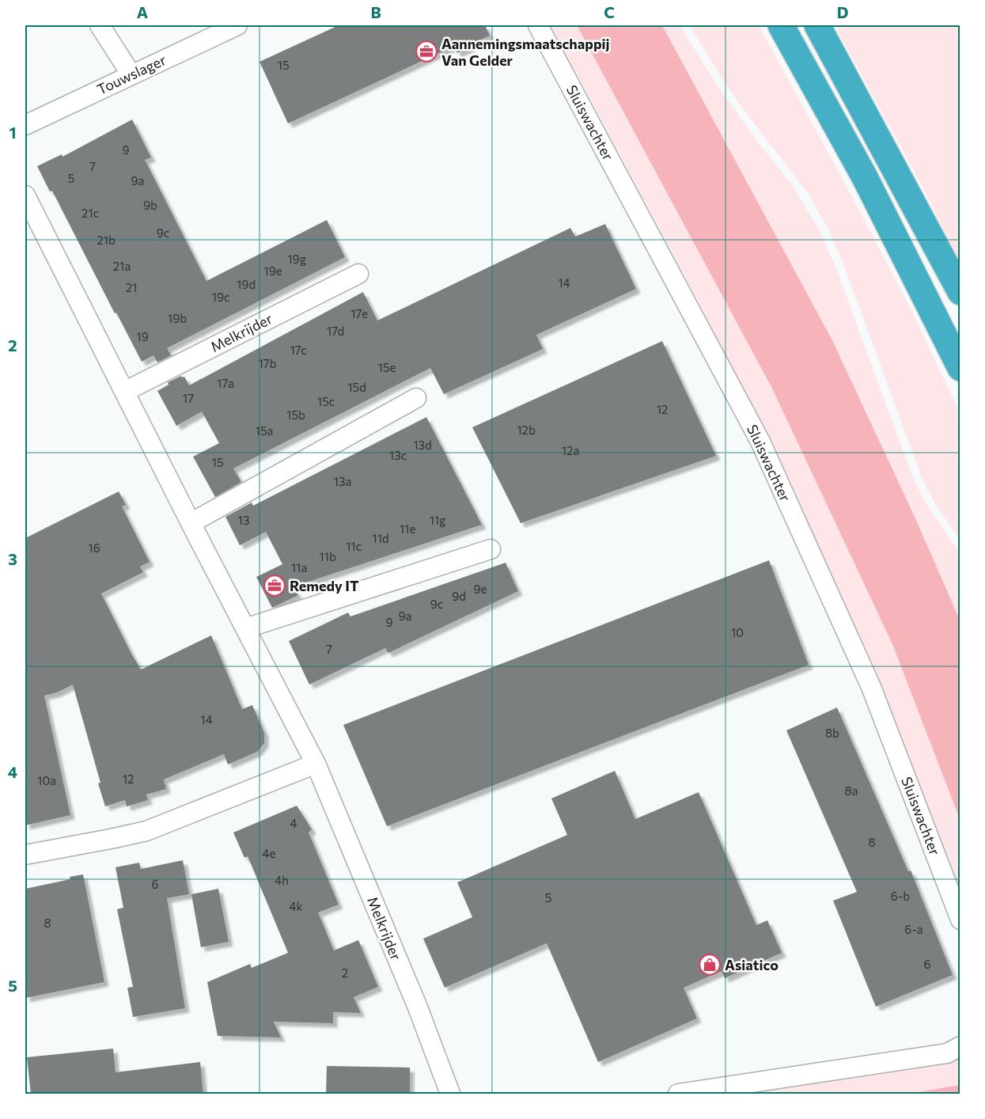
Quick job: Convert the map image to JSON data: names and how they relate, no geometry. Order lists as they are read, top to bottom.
{
  "streets": {
    "street": ["Touwslager", "Sluiswachter", "Melkrijder"]
  },
  "places": {
    "office": ["Aannemingsmaatschappij Van Gelder", "Remedy IT"],
    "shop": ["Asiatico"]
  },
  "house_numbers": [
    "15",
    "9",
    "7",
    "5",
    "9a",
    "9b",
    "21c",
    "9c",
    "21b",
    "19g",
    "21a",
    "19e",
    "14",
    "19d",
    "21",
    "19c",
    "17e",
    "19b",
    "17d",
    "19",
    "17c",
    "17b",
    "15e",
    "17a",
    "15d",
    "17",
    "15c",
    "12",
    "15b",
    "12b",
    "15a",
    "13d",
    "12a",
    "13c",
    "15",
    "13a",
    "13",
    "11g",
    "11e",
    "11d",
    "11c",
    "16",
    "11b",
    "11a",
    "9e",
    "9d",
    "9c",
    "9a",
    "9",
    "10",
    "7",
    "14",
    "8b",
    "12",
    "10a",
    "8a",
    "4",
    "8",
    "4e",
    "4h",
    "6",
    "6-b",
    "5",
    "4k",
    "8",
    "6-a",
    "6",
    "2"
  ],
  "grid": {
    "columns": [
      "A",
      "B",
      "C",
      "D"
    ],
    "rows": [
      "1",
      "2",
      "3",
      "4",
      "5"
    ]
  }
}
